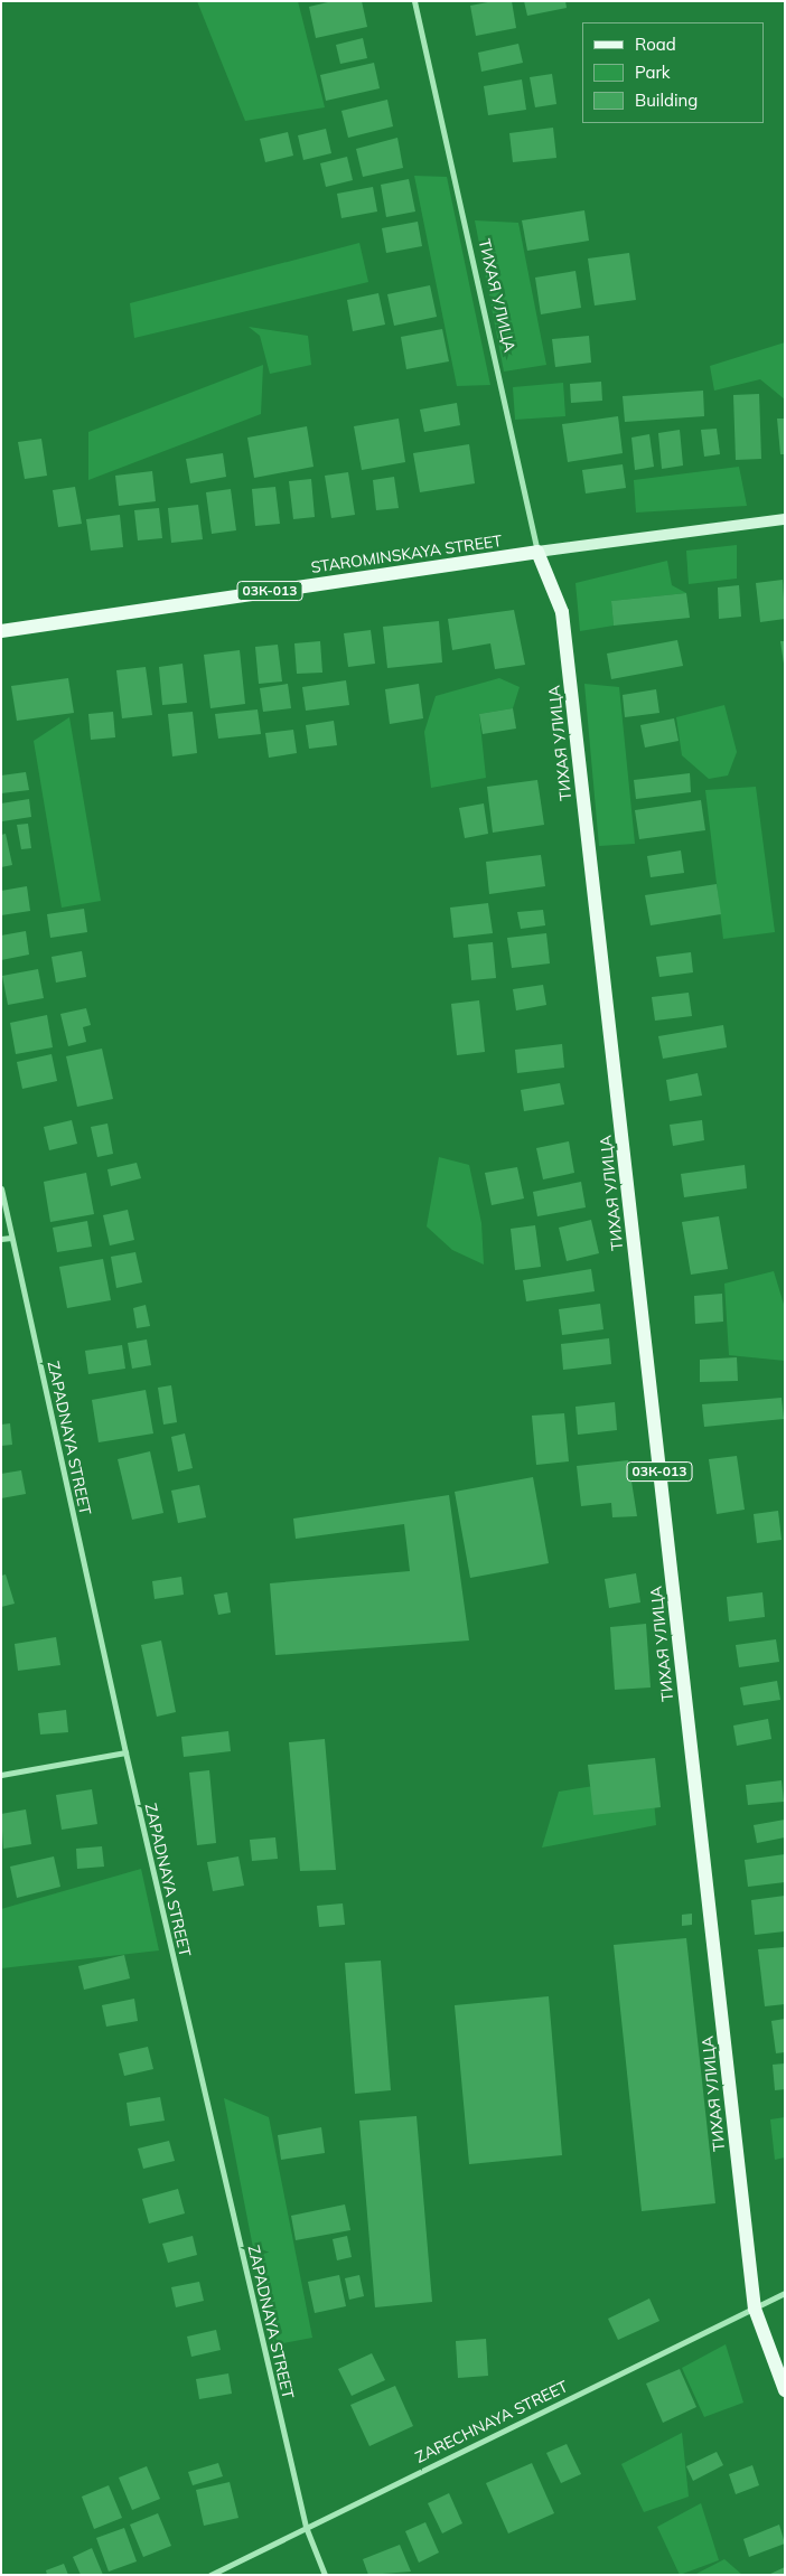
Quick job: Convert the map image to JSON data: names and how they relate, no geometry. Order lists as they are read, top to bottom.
{
  "streets": {
    "main road": ["ТИХАЯ УЛИЦА", "STAROMINSKAYA STREET", "03К-013"],
    "street": ["ZAPADNAYA STREET", "ZARECHNAYA STREET"]
  },
  "crossings": [
    ["ТИХАЯ УЛИЦА", "STAROMINSKAYA STREET"],
    ["ТИХАЯ УЛИЦА", "ZARECHNAYA STREET"],
    ["ZAPADNAYA STREET", "ZARECHNAYA STREET"]
  ],
  "legend": ["Road", "Park", "Building"]
}
